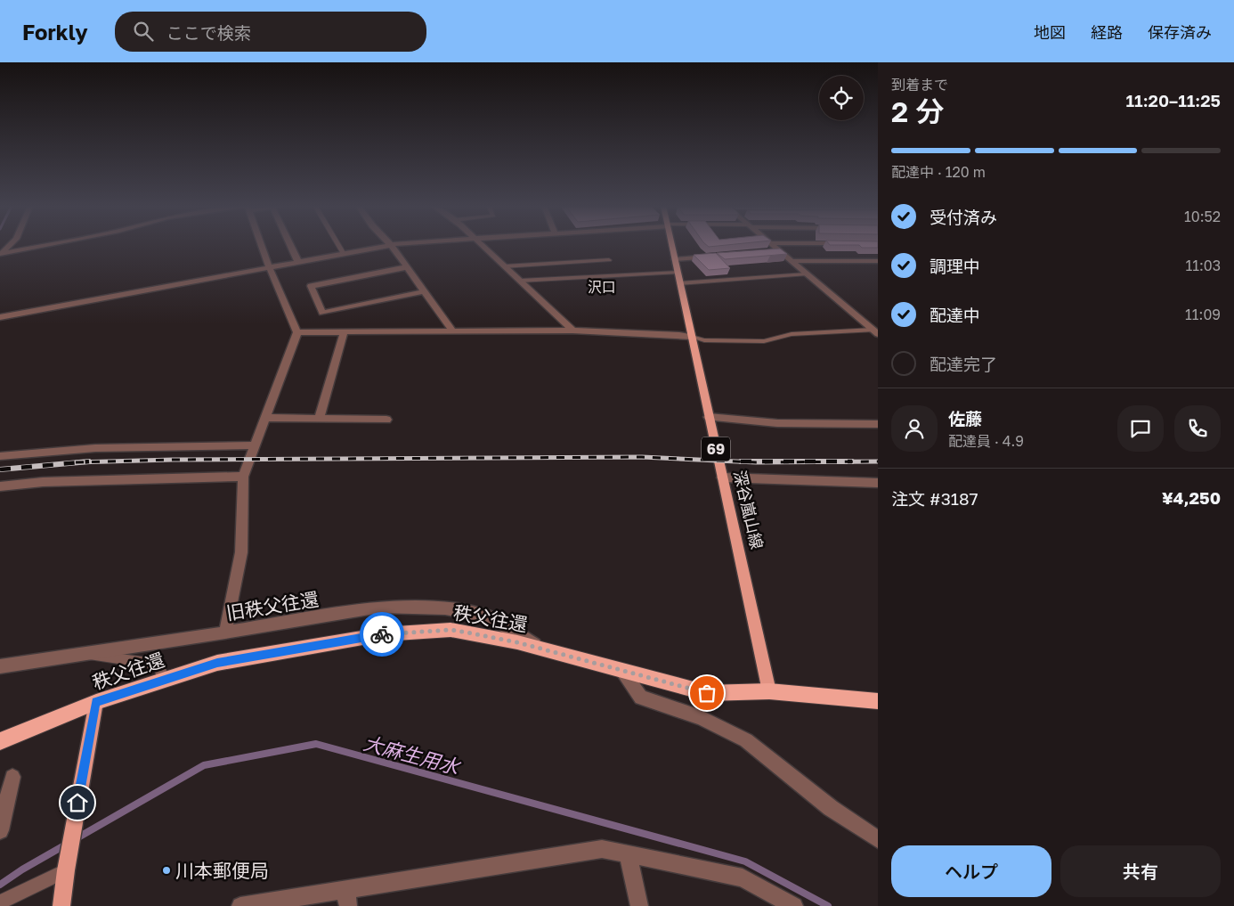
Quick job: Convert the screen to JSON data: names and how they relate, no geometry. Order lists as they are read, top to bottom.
{
  "streets": {
    "highway": ["秩父往還"],
    "main road": ["69", "深谷嵐山線"],
    "street": ["旧秩父往還"]
  },
  "crossings": [
    ["深谷嵐山線", "秩父往還"],
    ["旧秩父往還", "秩父往還"]
  ],
  "districts": ["沢口"],
  "water": ["大麻生用水"],
  "places": ["川本郵便局"],
  "page": {
    "header": "Forkly",
    "search": "ここで検索",
    "nav": ["地図", "経路", "保存済み"],
    "heading": ["2 分", "到着まで", "11:20–11:25"],
    "panel": [
      "佐藤",
      "配達員 · 4.9",
      "注文 #3187",
      "¥4,250"
    ],
    "bar": "配達中 · 120 m",
    "list": [
      ["受付済み", "10:52"],
      ["調理中", "11:03"],
      ["配達中", "11:09"],
      "配達完了"
    ],
    "buttons": ["ヘルプ", "共有"]
  }
}
